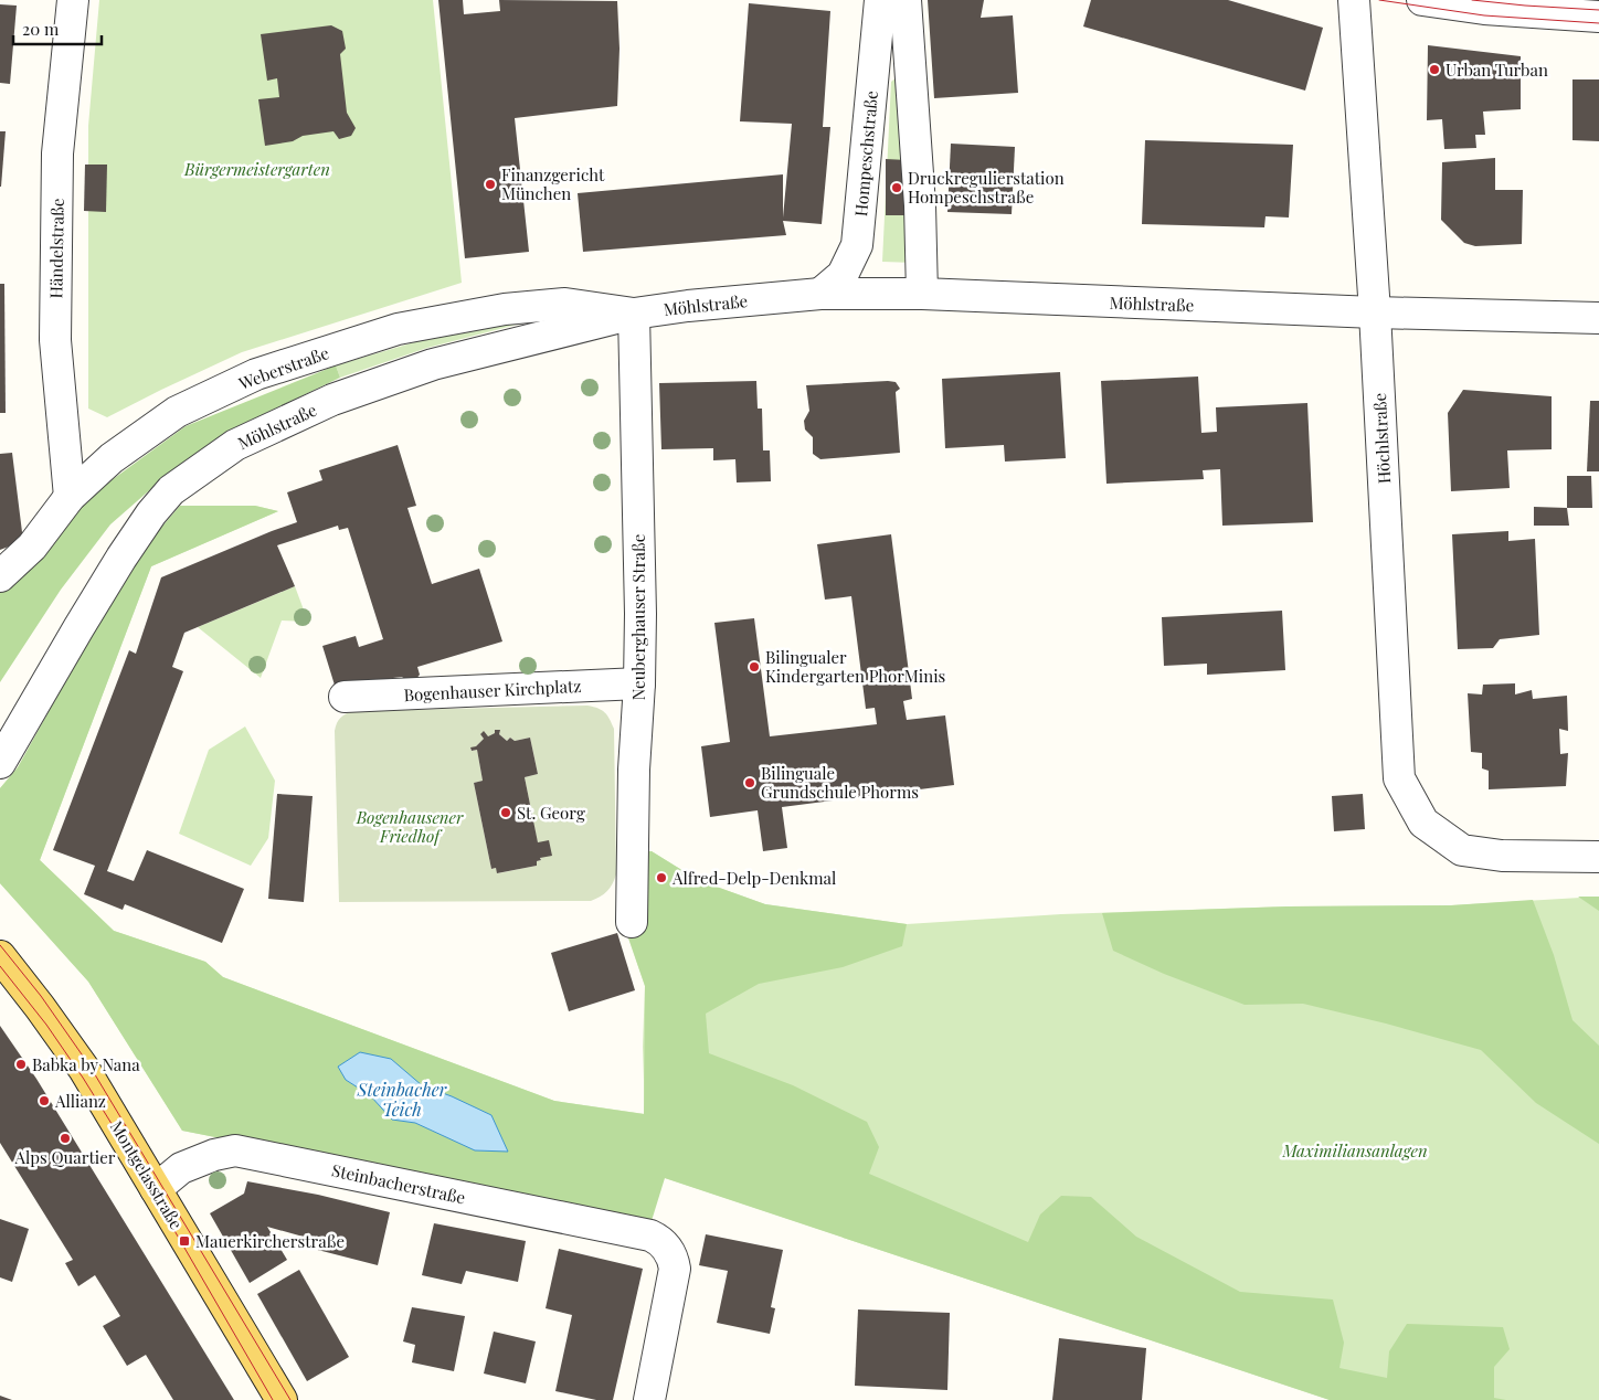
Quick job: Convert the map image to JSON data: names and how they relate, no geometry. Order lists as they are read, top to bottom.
{
  "streets": {
    "main road": ["Montgelasstraße"],
    "street": [
      "Hompeschstraße",
      "Händelstraße",
      "Möhlstraße",
      "Weberstraße",
      "Höchlstraße",
      "Neuberghauser Straße",
      "Bogenhauser Kirchplatz",
      "Steinbacherstraße"
    ]
  },
  "crossings": [
    ["Hompeschstraße", "Möhlstraße"],
    ["Händelstraße", "Weberstraße"],
    ["Möhlstraße", "Weberstraße"],
    ["Möhlstraße", "Höchlstraße"],
    ["Möhlstraße", "Neuberghauser Straße"],
    ["Weberstraße", "Neuberghauser Straße"],
    ["Neuberghauser Straße", "Bogenhauser Kirchplatz"],
    ["Montgelasstraße", "Steinbacherstraße"]
  ],
  "water": ["Steinbacher Teich"],
  "parks": ["Bürgermeistergarten", "Bogenhausener Friedhof", "Maximiliansanlagen"],
  "places": {
    "other": [
      "Urban Turban",
      "Finanzgericht München",
      "Druckregulierstation Hompeschstraße",
      "Bilingualer Kindergarten PhorMinis",
      "Bilinguale Grundschule Phorms",
      "St. Georg",
      "Alfred-Delp-Denkmal",
      "Babka by Nana",
      "Allianz",
      "Alps Quartier"
    ],
    "transit": ["Mauerkircherstraße"]
  },
  "scale_bar": "20 m"
}
